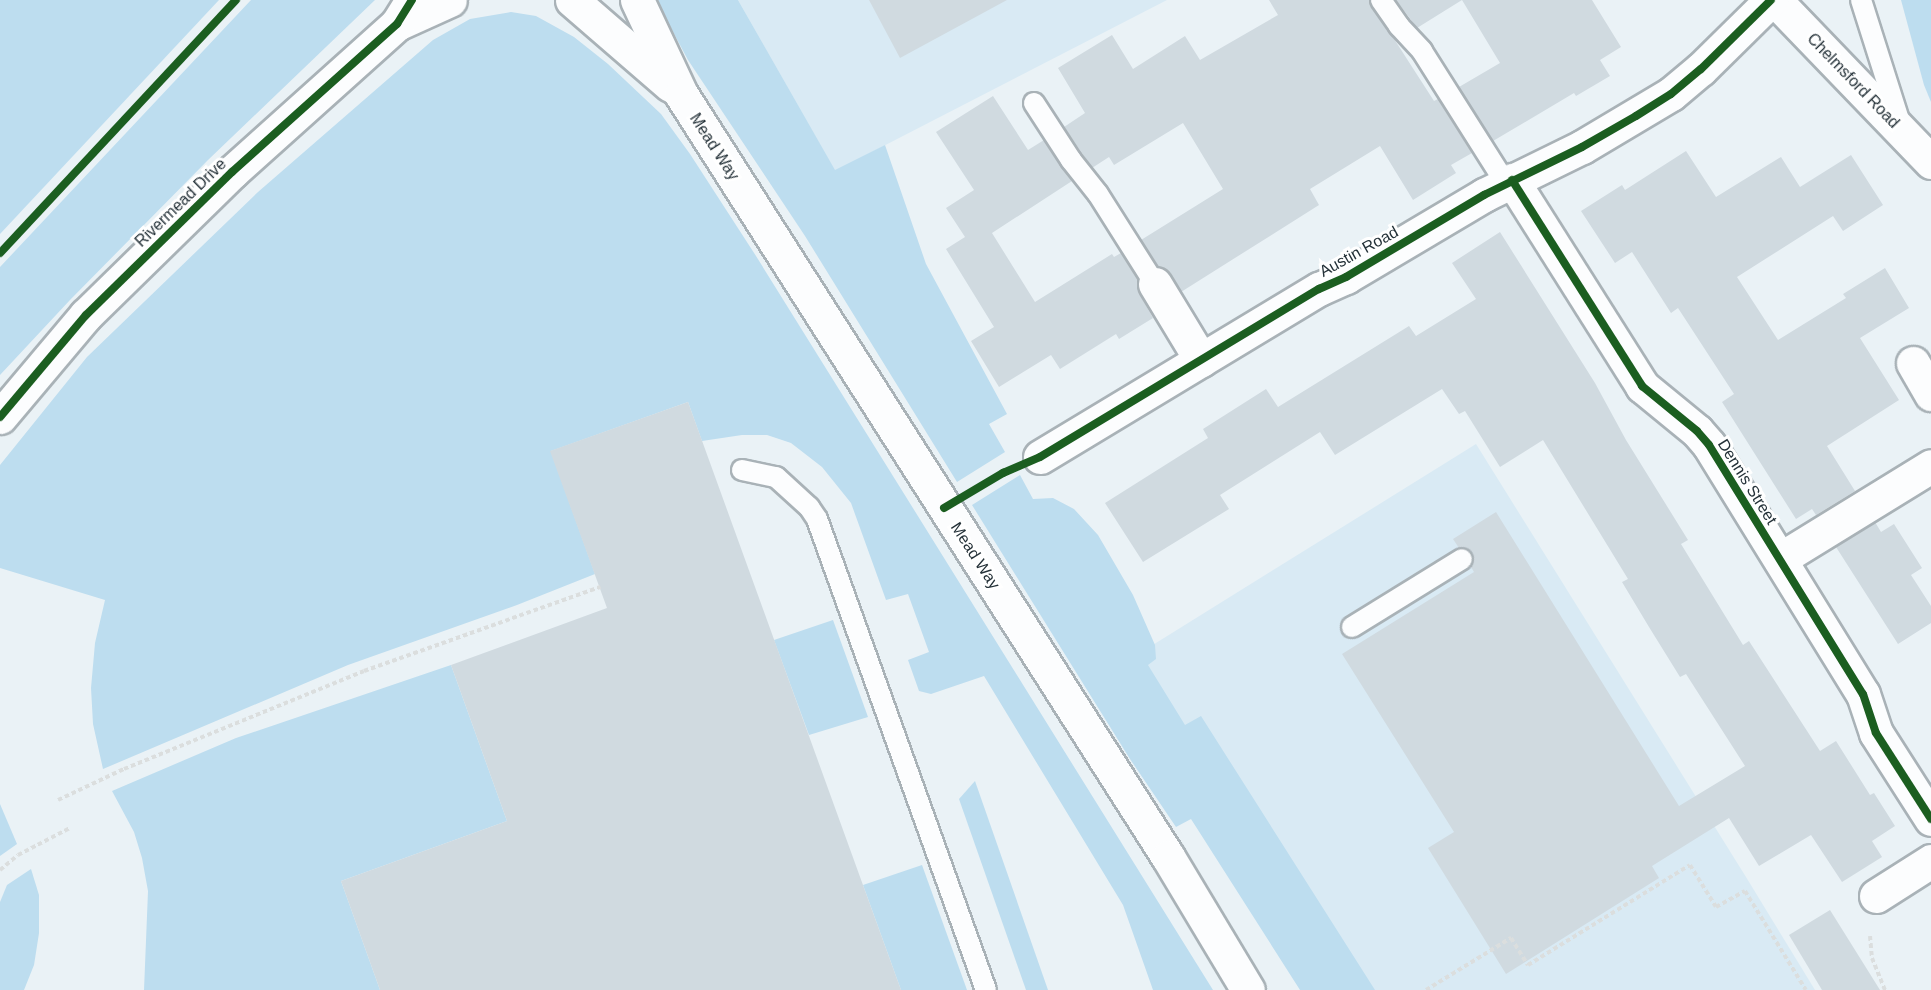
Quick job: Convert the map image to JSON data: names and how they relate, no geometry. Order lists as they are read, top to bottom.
{
  "streets": {
    "street": [
      "Chelmsford Road",
      "Mead Way",
      "Rivermead Drive",
      "Austin Road",
      "Dennis Street"
    ]
  },
  "crossings": [
    ["Chelmsford Road", "Austin Road"],
    ["Austin Road", "Dennis Street"]
  ]
}
